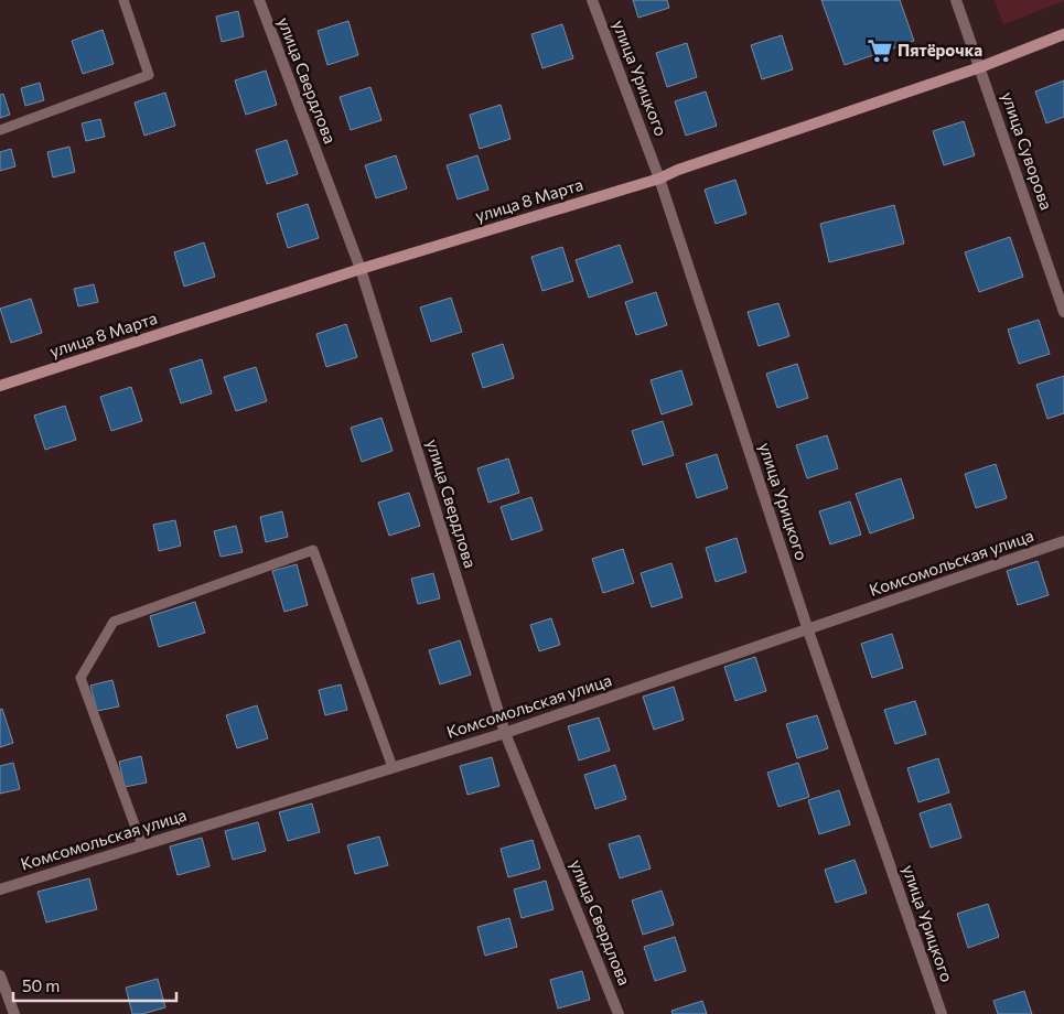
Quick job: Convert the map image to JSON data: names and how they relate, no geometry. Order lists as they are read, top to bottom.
{
  "streets": {
    "main road": ["улица 8 Марта"],
    "street": [
      "улица Урицкого",
      "улица Свердлова",
      "улица Суворова",
      "Комсомольская улица"
    ]
  },
  "crossings": [
    ["улица Урицкого", "улица 8 Марта"],
    ["улица Урицкого", "Комсомольская улица"],
    ["улица Свердлова", "улица 8 Марта"],
    ["улица Свердлова", "Комсомольская улица"],
    ["улица Суворова", "улица 8 Марта"]
  ],
  "places": {
    "supermarket": ["Пятёрочка"]
  },
  "scale_bar": "50 m"
}
